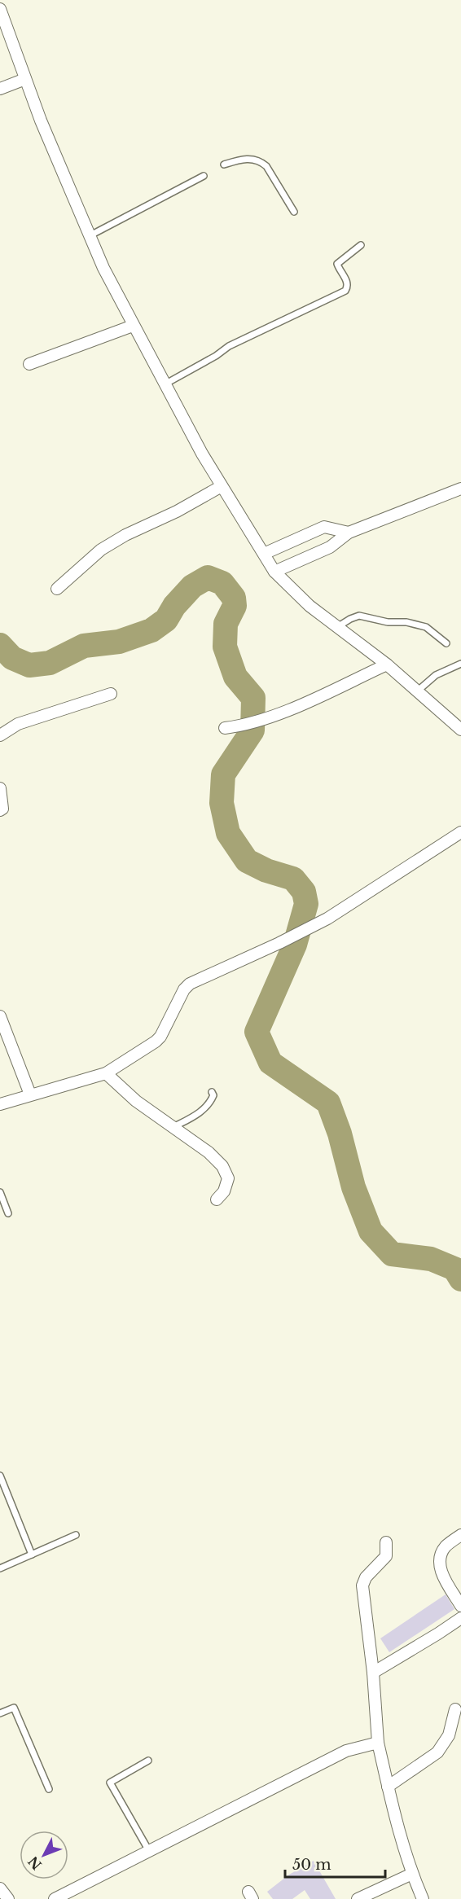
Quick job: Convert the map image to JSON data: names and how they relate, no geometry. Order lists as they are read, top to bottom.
{
  "scale_bar": "50 m",
  "north": "bottom left"
}
